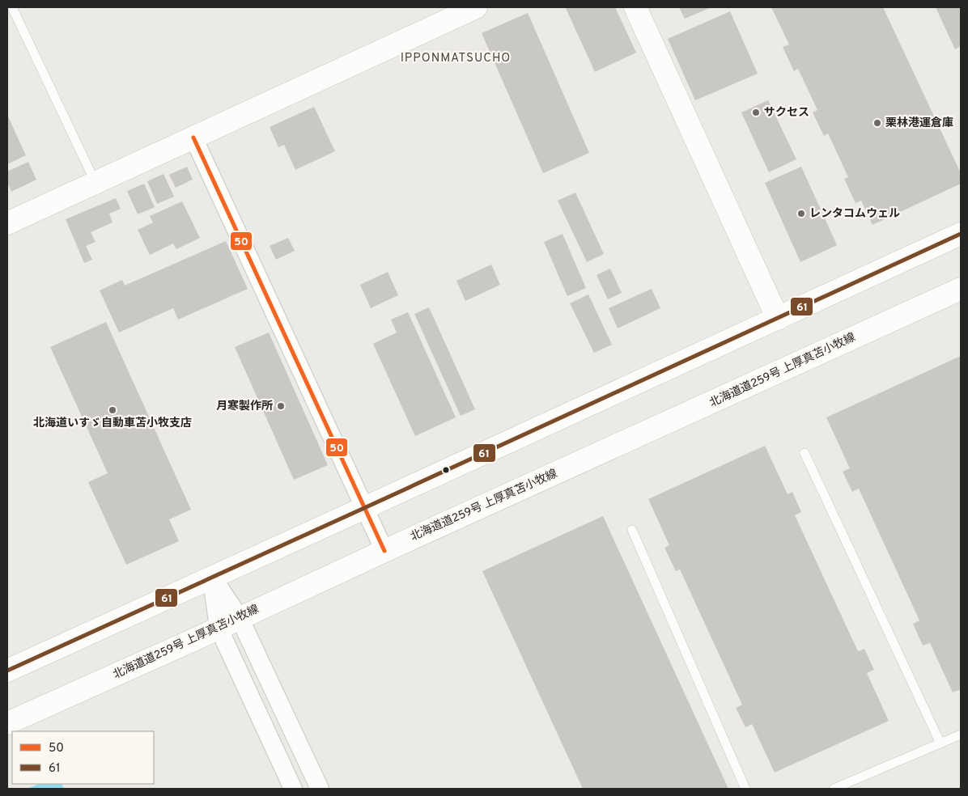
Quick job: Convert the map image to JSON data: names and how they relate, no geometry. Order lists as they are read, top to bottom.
{
  "streets": {
    "main road": ["北海道道259号 上厚真苫小牧線"]
  },
  "districts": ["IPPONMATSUCHO"],
  "places": [
    "サクセス",
    "栗林港運倉庫",
    "レンタコムウェル",
    "月寒製作所",
    "北海道いすゞ自動車苫小牧支店"
  ],
  "lines": ["transit line 50", "transit line 61"],
  "legend": ["50", "61"]
}
